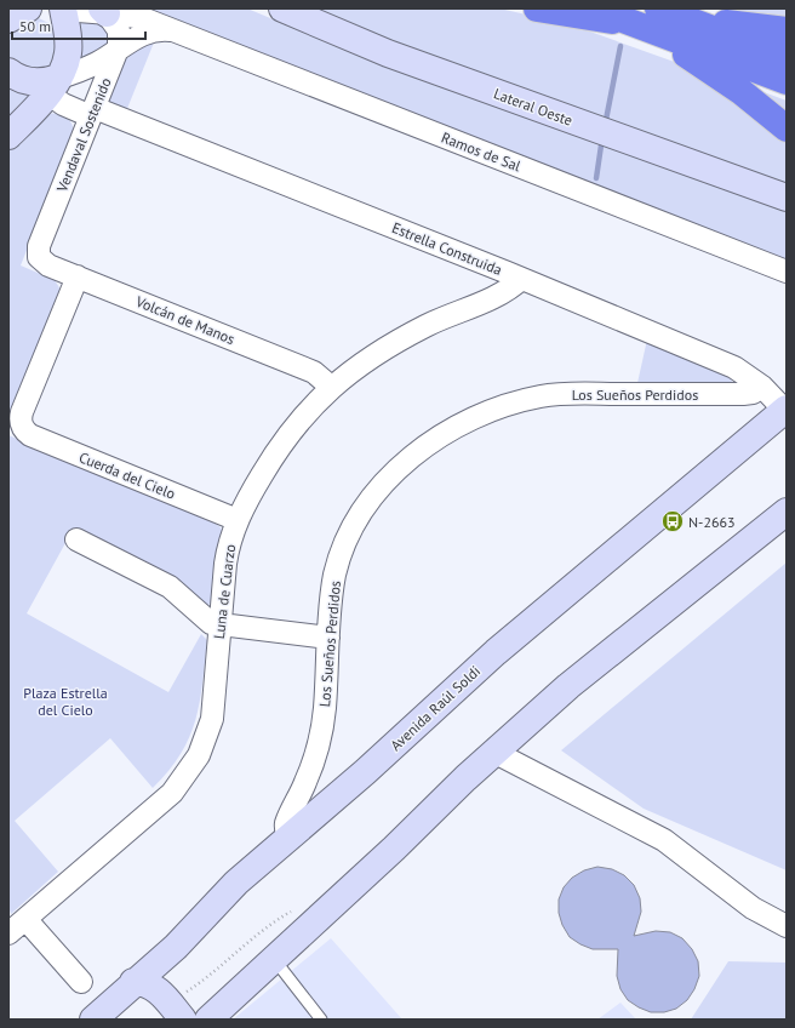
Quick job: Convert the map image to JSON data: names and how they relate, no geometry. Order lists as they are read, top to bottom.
{
  "streets": {
    "main road": ["Lateral Oeste", "Avenida Raúl Soldi"],
    "street": [
      "Vendaval Sostenido",
      "Ramos de Sal",
      "Estrella Construida",
      "Volcán de Manos",
      "Los Sueños Perdidos",
      "Cuerda del Cielo",
      "Luna de Cuarzo"
    ]
  },
  "crossings": [
    ["Vendaval Sostenido", "Ramos de Sal"],
    ["Vendaval Sostenido", "Estrella Construida"],
    ["Vendaval Sostenido", "Volcán de Manos"],
    ["Ramos de Sal", "Estrella Construida"],
    ["Estrella Construida", "Los Sueños Perdidos"],
    ["Estrella Construida", "Luna de Cuarzo"],
    ["Estrella Construida", "Avenida Raúl Soldi"],
    ["Volcán de Manos", "Cuerda del Cielo"],
    ["Volcán de Manos", "Luna de Cuarzo"],
    ["Los Sueños Perdidos", "Avenida Raúl Soldi"],
    ["Cuerda del Cielo", "Luna de Cuarzo"]
  ],
  "parks": ["Plaza Estrella del Cielo"],
  "places": {
    "bus stop": ["N-2663"]
  },
  "scale_bar": "50 m"
}
